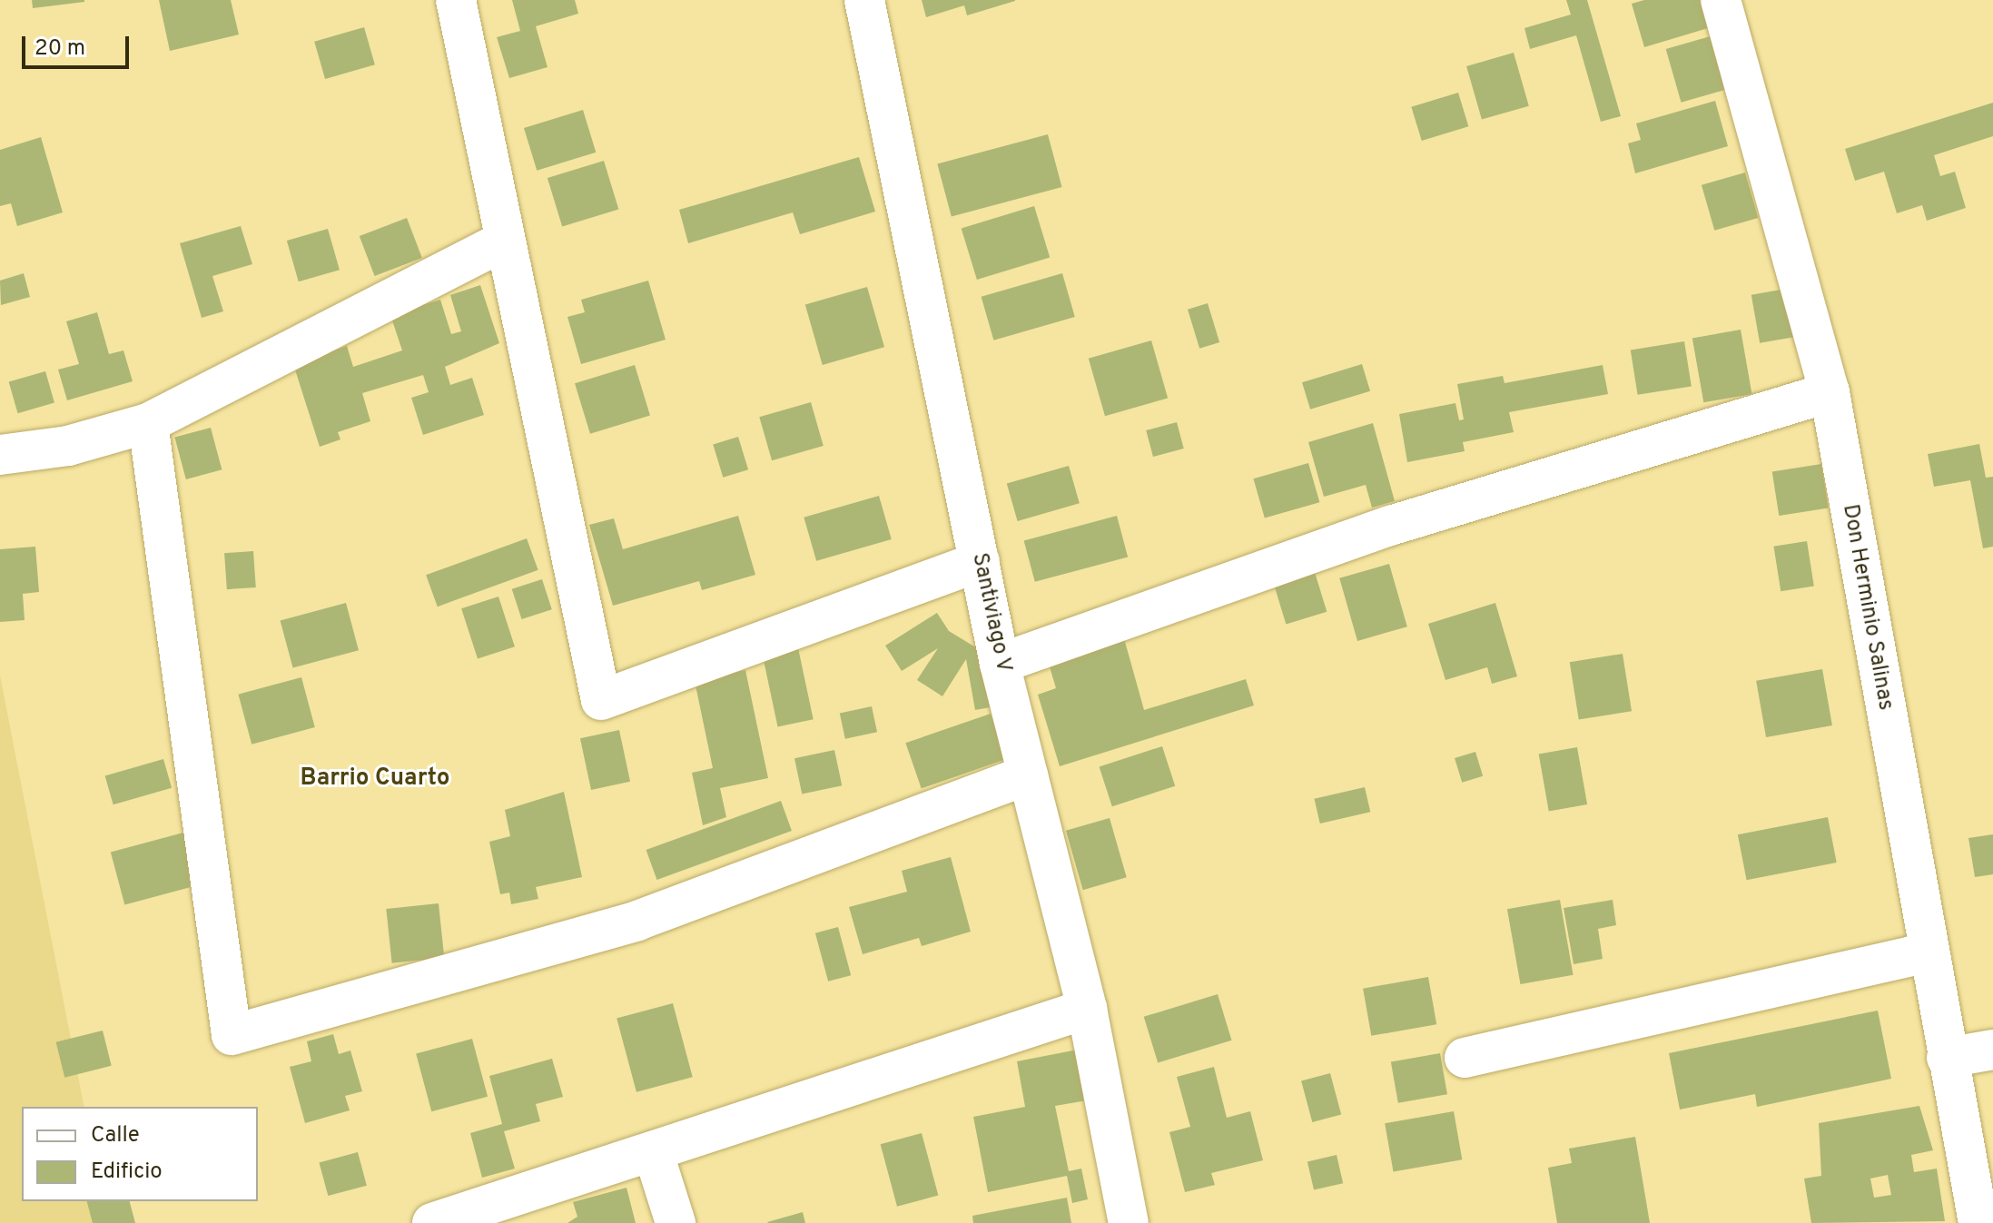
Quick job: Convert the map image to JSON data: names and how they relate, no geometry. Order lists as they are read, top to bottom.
{
  "streets": {
    "street": ["Don Herminio Salinas", "Santiviago V"]
  },
  "districts": ["Barrio Cuarto"],
  "legend": ["Calle", "Edificio"],
  "scale_bar": "20 m"
}
